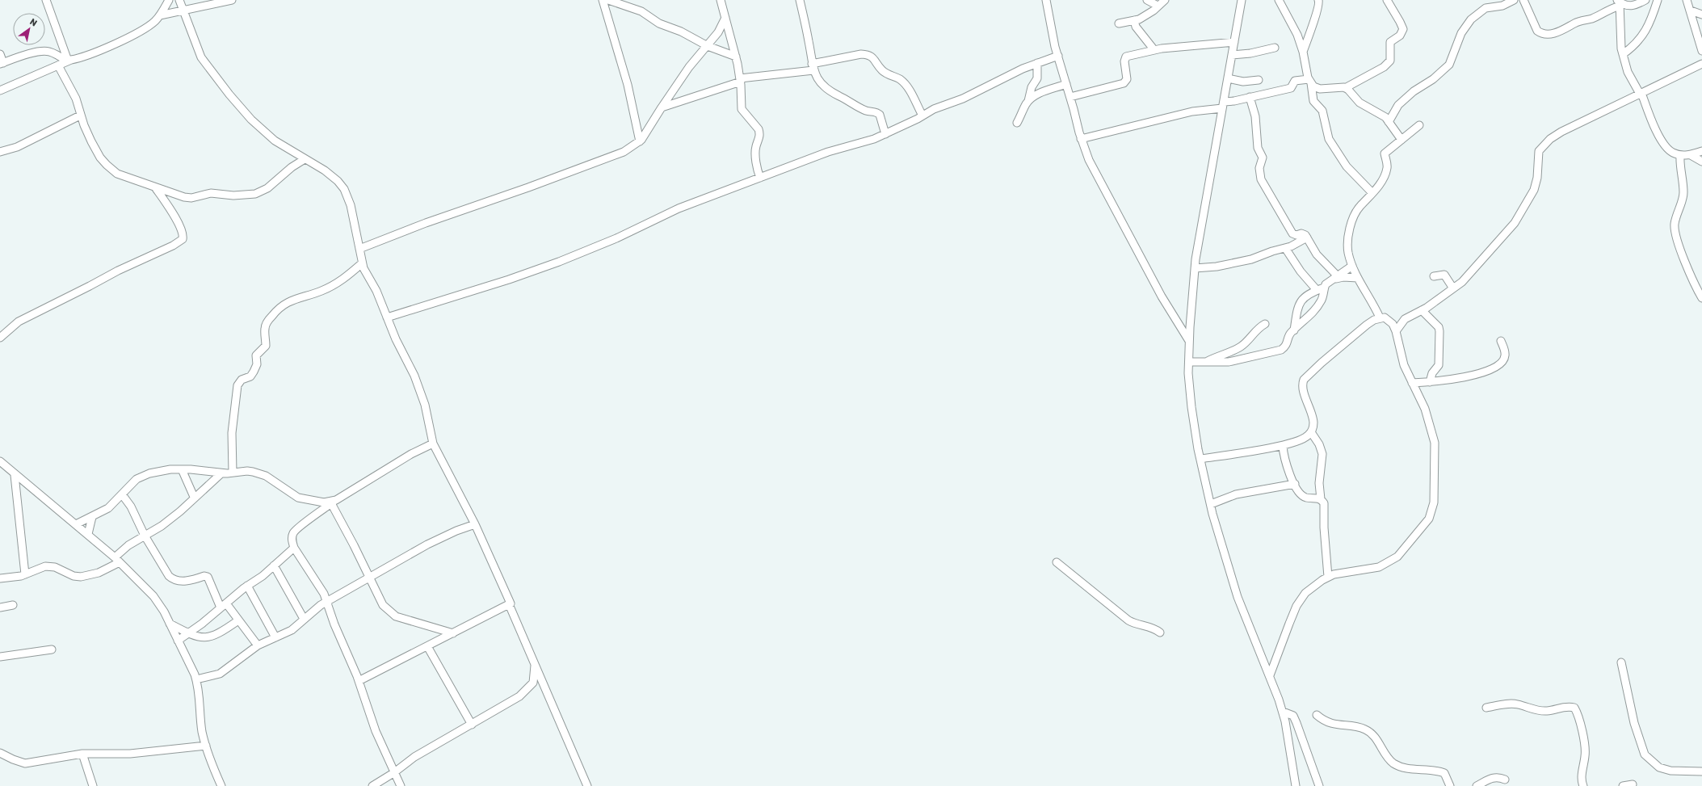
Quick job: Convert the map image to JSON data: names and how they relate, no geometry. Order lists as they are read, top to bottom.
{
  "north": "top right"
}
